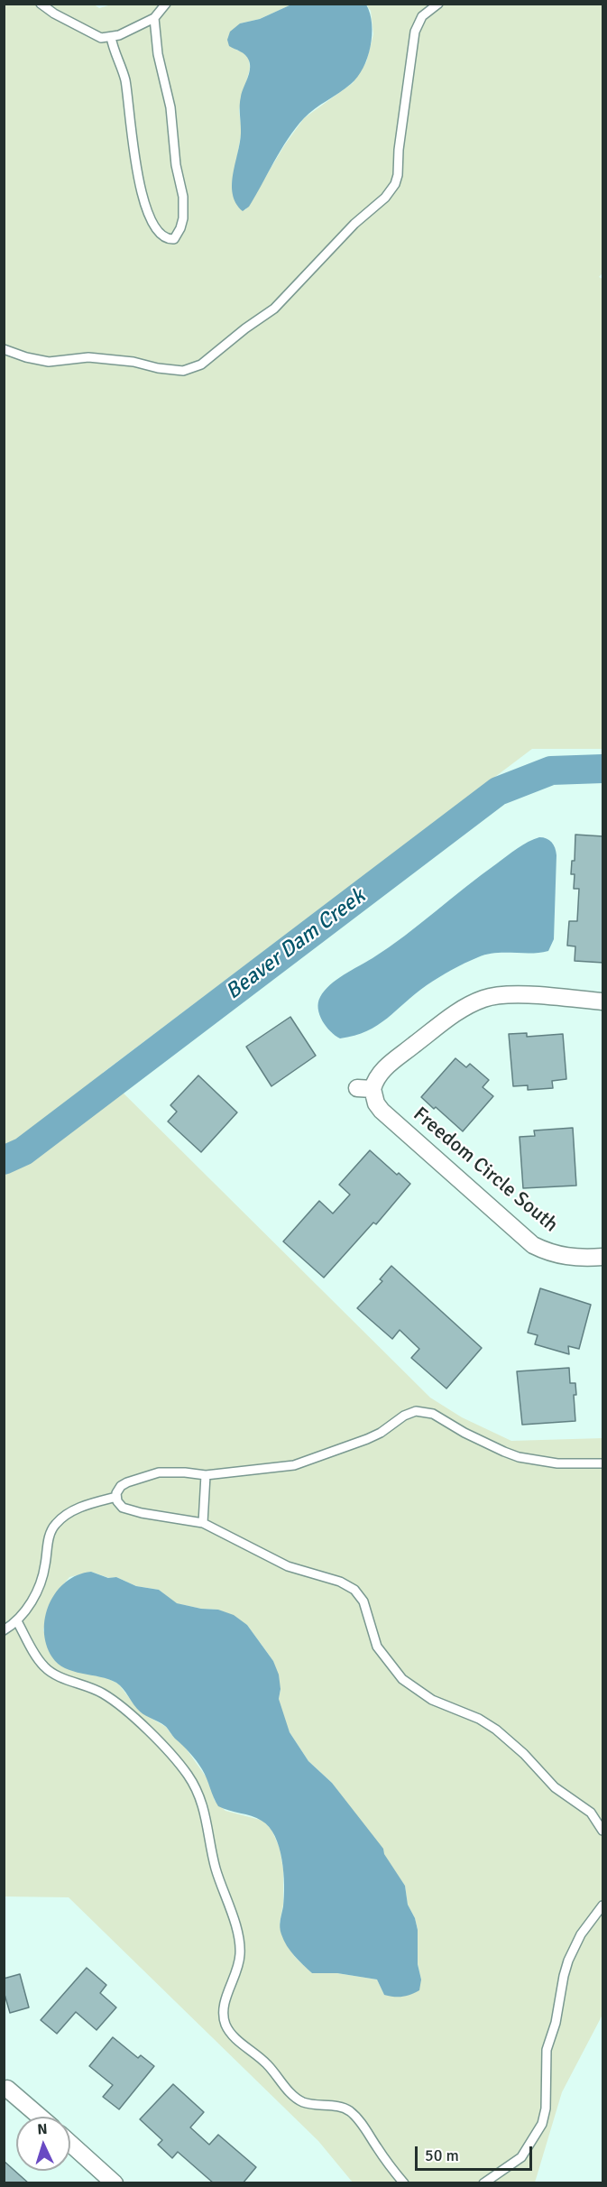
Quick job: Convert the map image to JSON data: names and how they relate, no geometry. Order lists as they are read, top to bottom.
{
  "streets": {
    "street": ["Freedom Circle South"]
  },
  "water": ["Beaver Dam Creek"],
  "scale_bar": "50 m",
  "north": "top"
}
